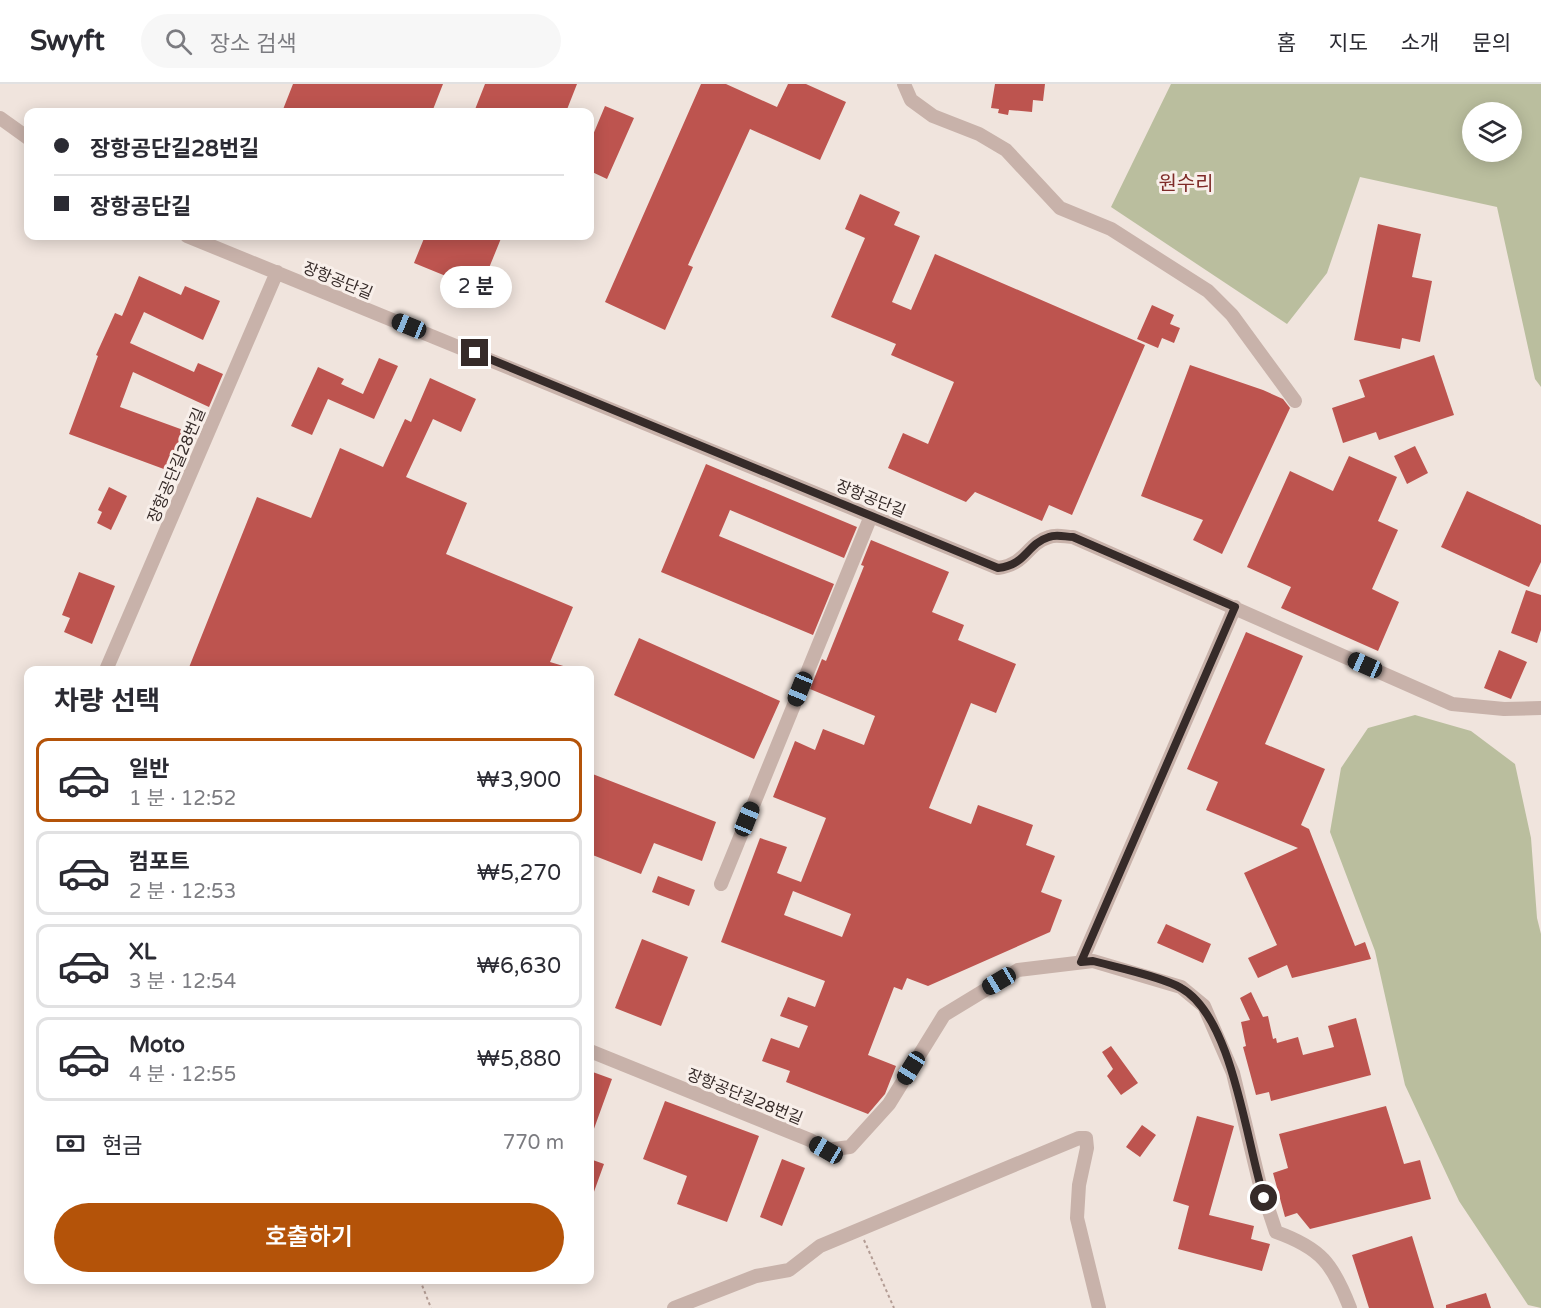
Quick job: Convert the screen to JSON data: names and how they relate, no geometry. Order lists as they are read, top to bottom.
{
  "streets": {
    "street": ["장항공단길", "장항공단길28번길"]
  },
  "crossings": [
    ["장항공단길", "장항공단길28번길"]
  ],
  "districts": ["원수리"],
  "page": {
    "header": "Swyft",
    "search": "장소 검색",
    "nav": [
      "홈",
      "지도",
      "소개",
      "문의"
    ],
    "banner": ["장항공단길28번길", "장항공단길"],
    "bubble": "2 분",
    "heading": "차량 선택",
    "list": [
      {
        "name": "일반",
        "note": "1 분 · 12:52",
        "value": "₩3,900"
      },
      {
        "name": "컴포트",
        "note": "2 분 · 12:53",
        "value": "₩5,270"
      },
      {
        "name": "XL",
        "note": "3 분 · 12:54",
        "value": "₩6,630"
      },
      {
        "name": "Moto",
        "note": "4 분 · 12:55",
        "value": "₩5,880"
      }
    ],
    "pay": ["현금", "770 m"],
    "buttons": "호출하기"
  }
}
